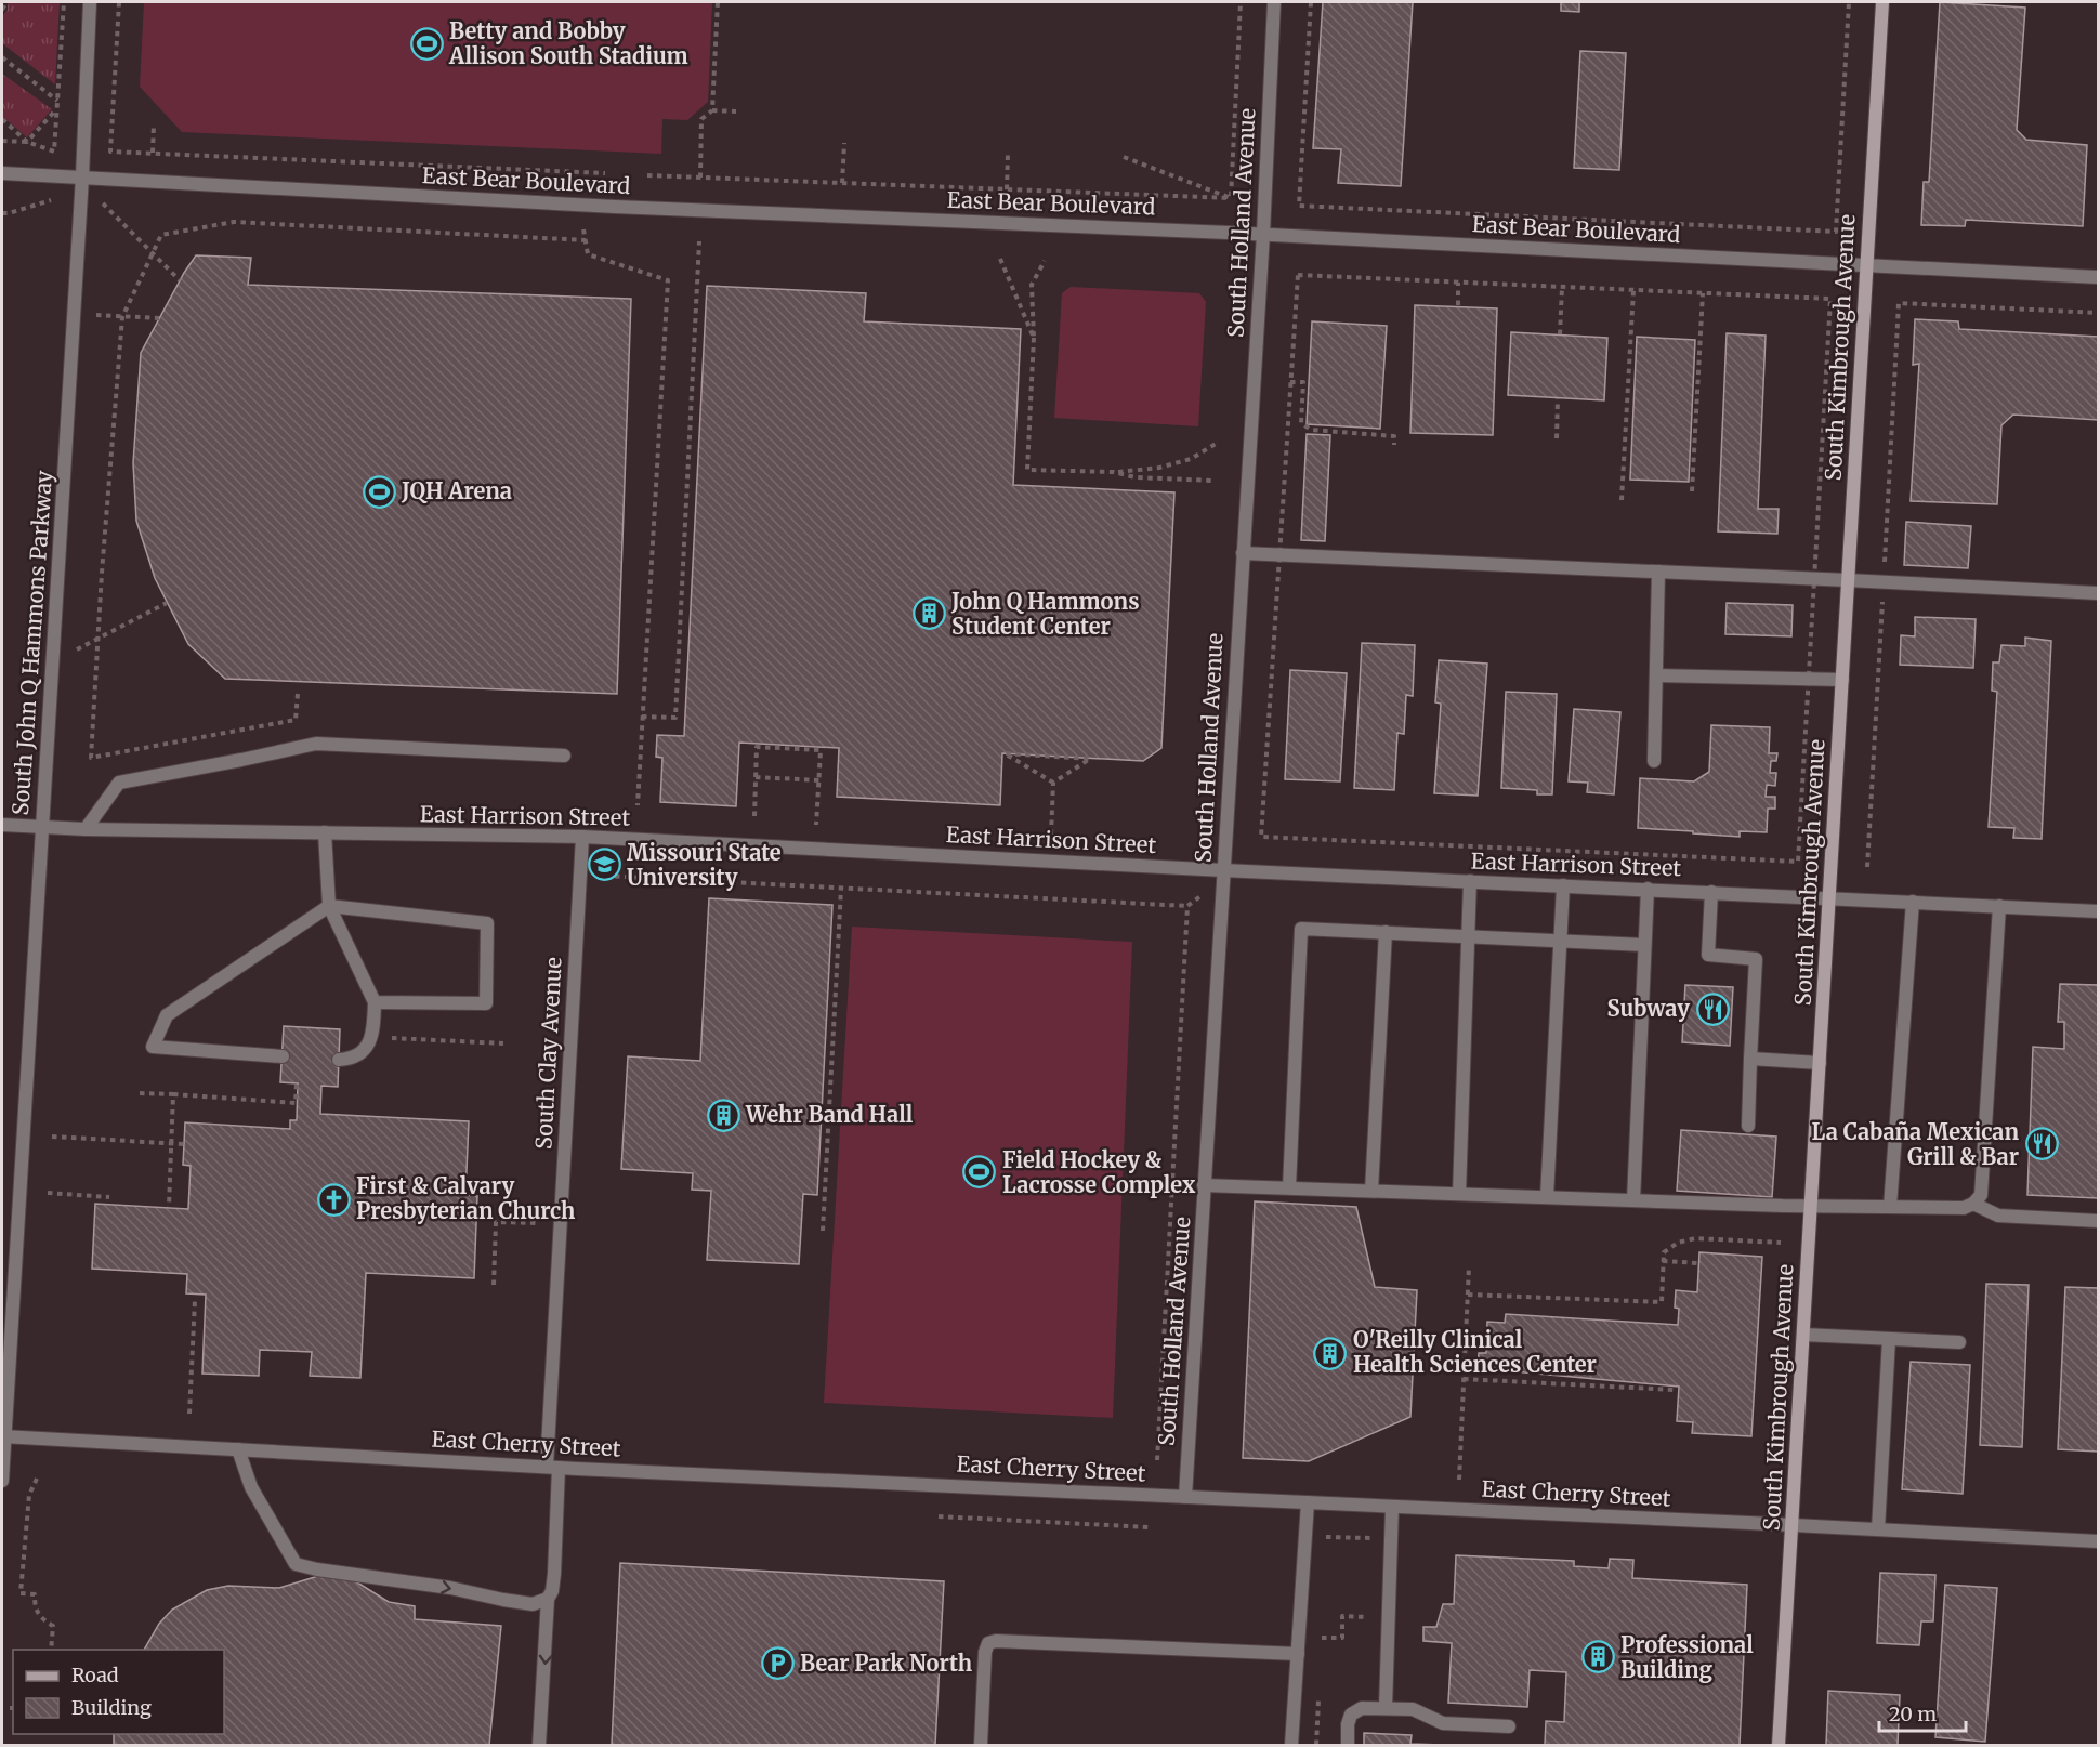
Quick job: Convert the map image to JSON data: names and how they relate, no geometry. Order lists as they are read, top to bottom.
{
  "streets": {
    "main road": ["South Kimbrough Avenue"],
    "street": [
      "East Bear Boulevard",
      "South Holland Avenue",
      "South John Q Hammons Parkway",
      "East Harrison Street",
      "South Clay Avenue",
      "East Cherry Street"
    ]
  },
  "crossings": [
    ["East Bear Boulevard", "South Holland Avenue"],
    ["East Bear Boulevard", "South Kimbrough Avenue"],
    ["East Bear Boulevard", "South John Q Hammons Parkway"],
    ["South Holland Avenue", "East Harrison Street"],
    ["South Holland Avenue", "East Cherry Street"],
    ["South Kimbrough Avenue", "East Harrison Street"],
    ["South Kimbrough Avenue", "East Cherry Street"],
    ["South John Q Hammons Parkway", "East Harrison Street"],
    ["South John Q Hammons Parkway", "East Cherry Street"],
    ["East Harrison Street", "South Clay Avenue"],
    ["South Clay Avenue", "East Cherry Street"]
  ],
  "places": {
    "sports": ["Betty and Bobby Allison South Stadium", "JQH Arena", "Field Hockey & Lacrosse Complex"],
    "building": [
      "John Q Hammons Student Center",
      "Wehr Band Hall",
      "O'Reilly Clinical Health Sciences Center",
      "Professional Building"
    ],
    "school or university": ["Missouri State University"],
    "restaurant": ["Subway", "La Cabaña Mexican Grill & Bar"],
    "church": ["First & Calvary Presbyterian Church"],
    "parking": ["Bear Park North"]
  },
  "legend": ["Road", "Building"],
  "scale_bar": "20 m"
}
